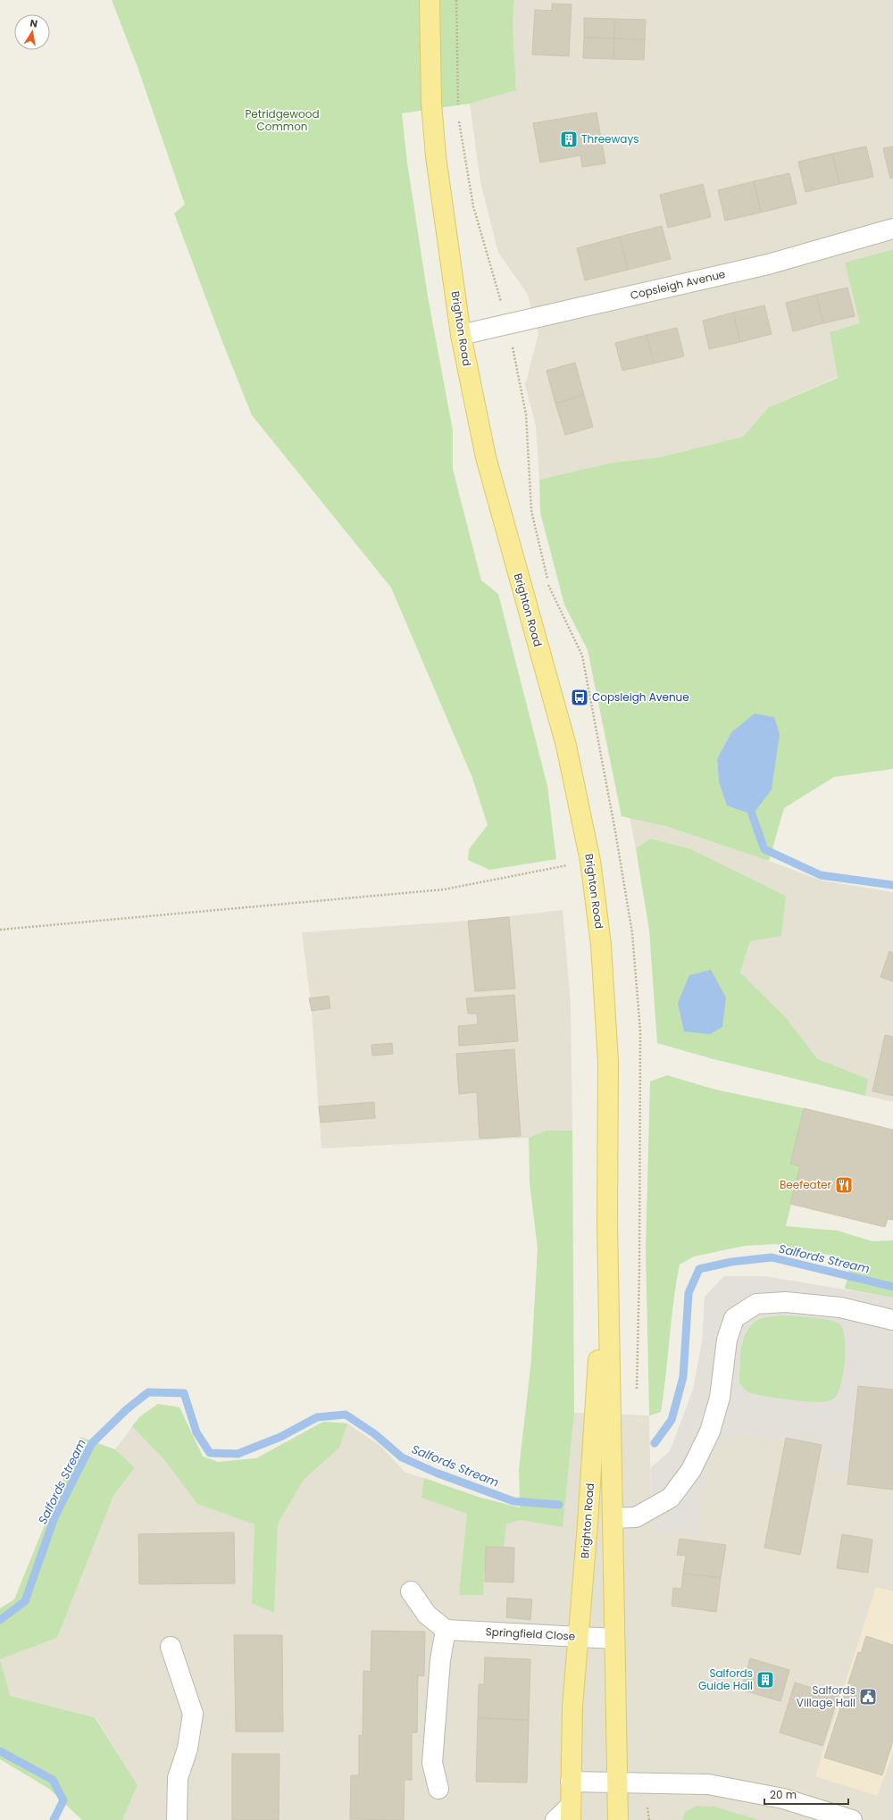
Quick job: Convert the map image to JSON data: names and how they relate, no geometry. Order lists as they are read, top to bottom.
{
  "streets": {
    "main road": ["Brighton Road"],
    "street": ["Copsleigh Avenue", "Springfield Close"]
  },
  "crossings": [
    ["Copsleigh Avenue", "Brighton Road"],
    ["Brighton Road", "Springfield Close"]
  ],
  "water": ["Salfords Stream"],
  "parks": ["Petridgewood Common"],
  "places": {
    "building": ["Threeways", "Salfords Guide Hall"],
    "bus stop": ["Copsleigh Avenue"],
    "restaurant": ["Beefeater"],
    "public building": ["Salfords Village Hall"]
  },
  "scale_bar": "20 m",
  "north": "top"
}
